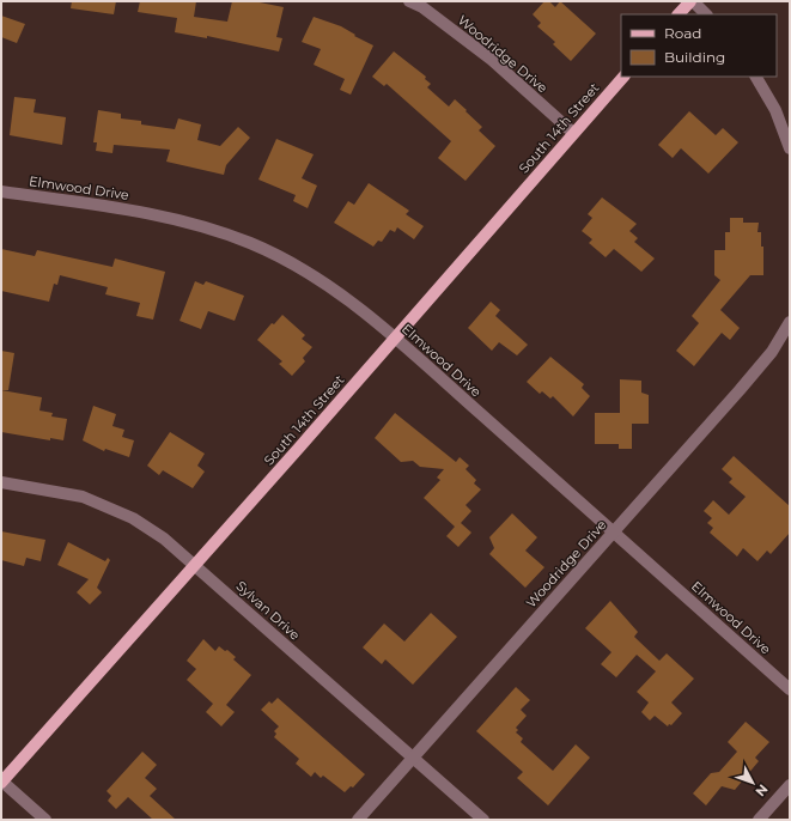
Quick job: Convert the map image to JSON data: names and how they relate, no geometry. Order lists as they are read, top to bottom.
{
  "streets": {
    "main road": ["South 14th Street"],
    "street": ["Woodridge Drive", "Elmwood Drive", "Sylvan Drive"]
  },
  "crossings": [
    ["Woodridge Drive", "South 14th Street"],
    ["Woodridge Drive", "Elmwood Drive"],
    ["Woodridge Drive", "Sylvan Drive"],
    ["South 14th Street", "Elmwood Drive"],
    ["South 14th Street", "Sylvan Drive"]
  ],
  "legend": ["Road", "Building"],
  "north": "bottom right"
}
